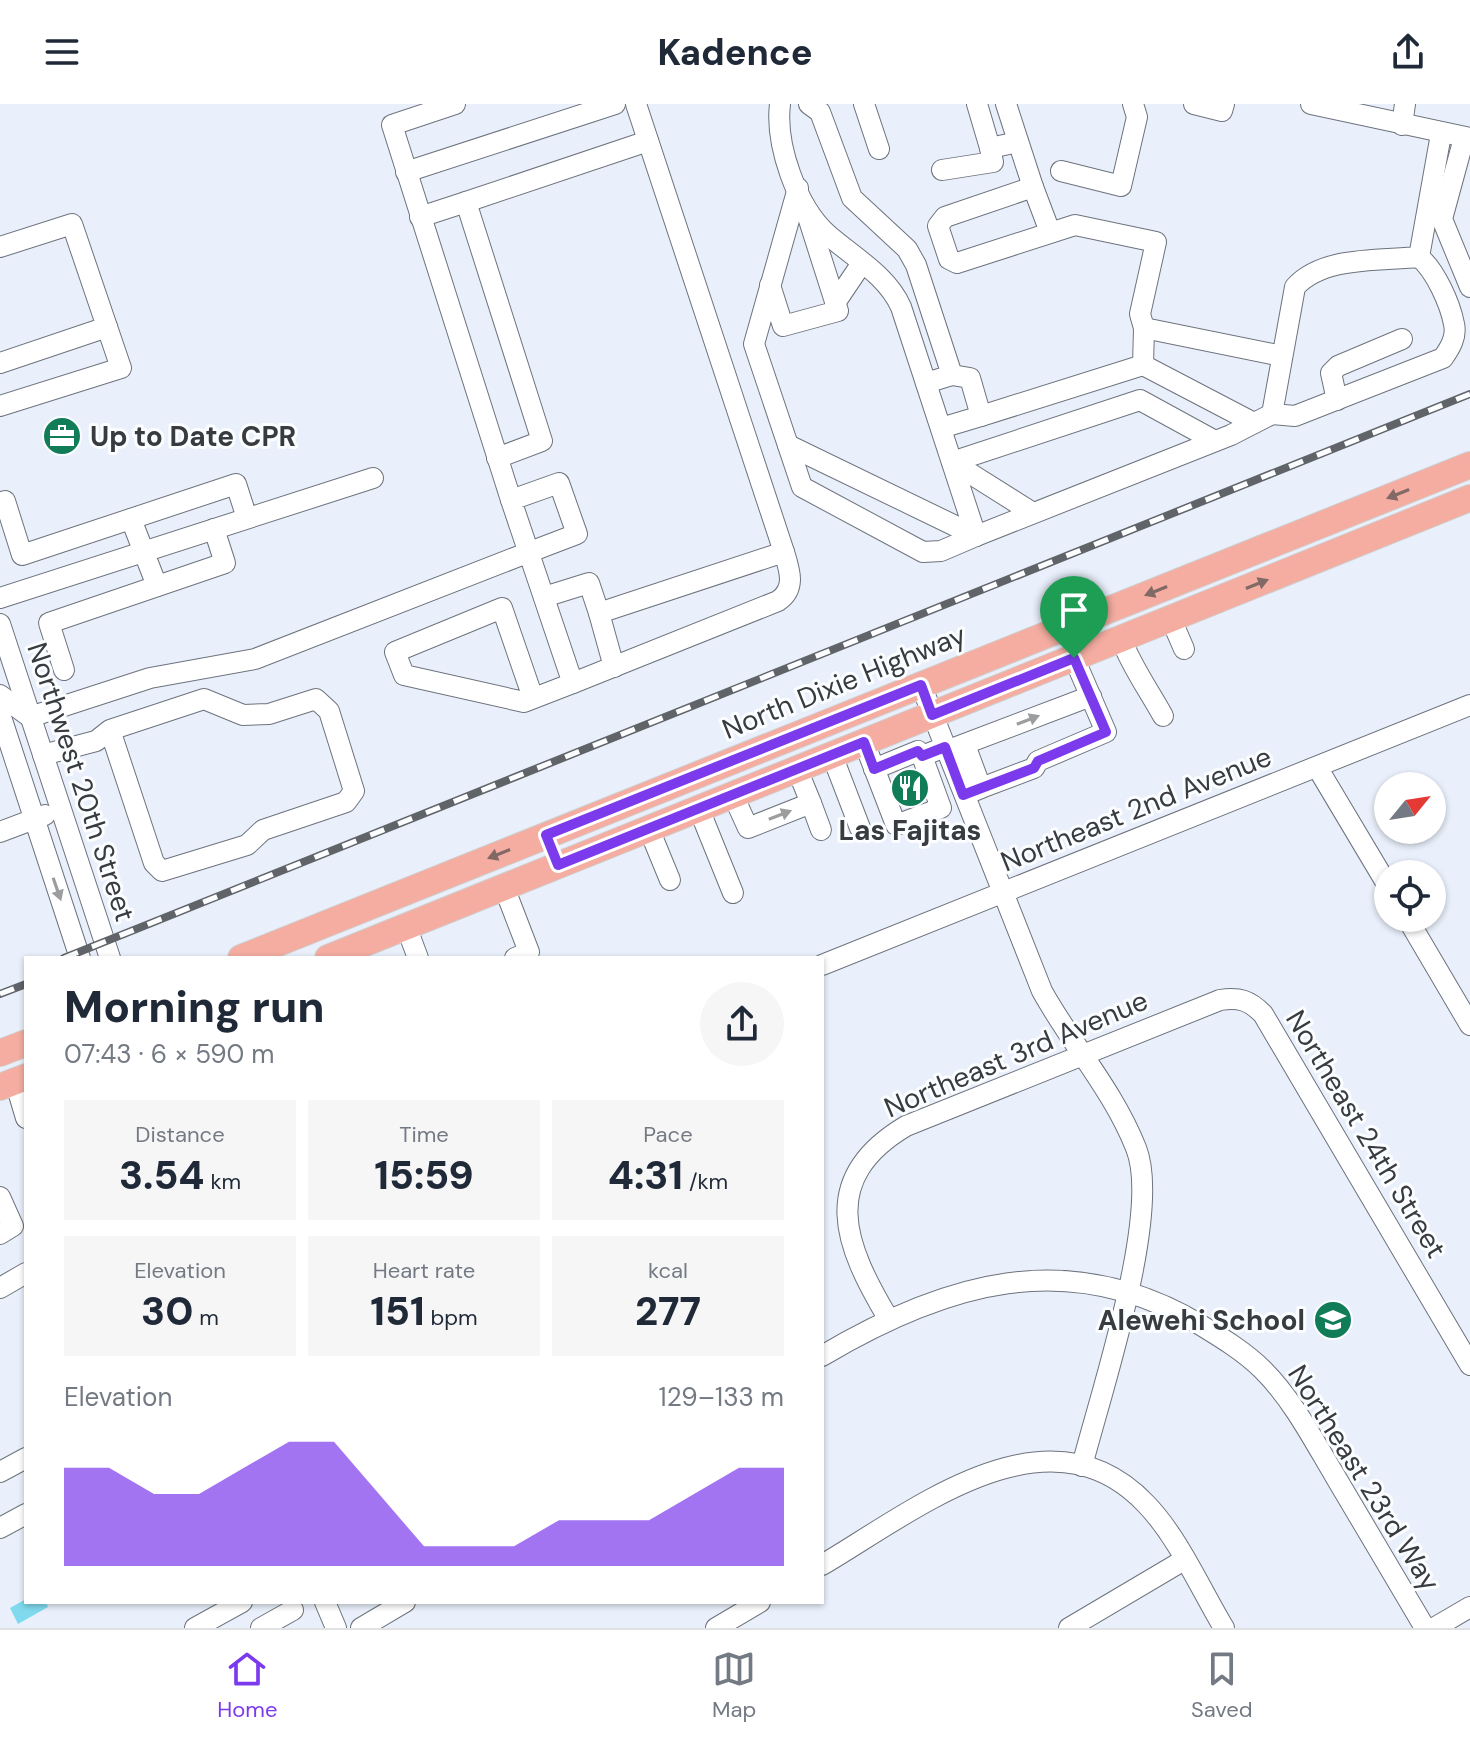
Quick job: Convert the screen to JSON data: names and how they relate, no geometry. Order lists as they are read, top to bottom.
{
  "streets": {
    "main road": ["North Dixie Highway"],
    "street": [
      "Northwest 20th Street",
      "Northeast 2nd Avenue",
      "Northeast 3rd Avenue",
      "Northeast 24th Street",
      "Northeast 23rd Way"
    ]
  },
  "crossings": [
    ["Northeast 3rd Avenue", "Northeast 24th Street"],
    ["Northeast 3rd Avenue", "Northeast 23rd Way"]
  ],
  "places": {
    "office": ["Up to Date CPR"],
    "restaurant": ["Las Fajitas"],
    "school or university": ["Alewehi School"]
  },
  "north": "top right",
  "page": {
    "header": "Kadence",
    "heading": ["Morning run", "07:43 · 6 × 590 m"],
    "stats": [
      ["Distance", "3.54 km"],
      ["Time", "15:59"],
      ["Pace", "4:31 /km"],
      ["Elevation", "30 m"],
      ["Heart rate", "151 bpm"],
      ["kcal", "277"]
    ],
    "chart": ["Elevation", "129–133 m"],
    "tabs": ["Home", "Map", "Saved"]
  }
}
